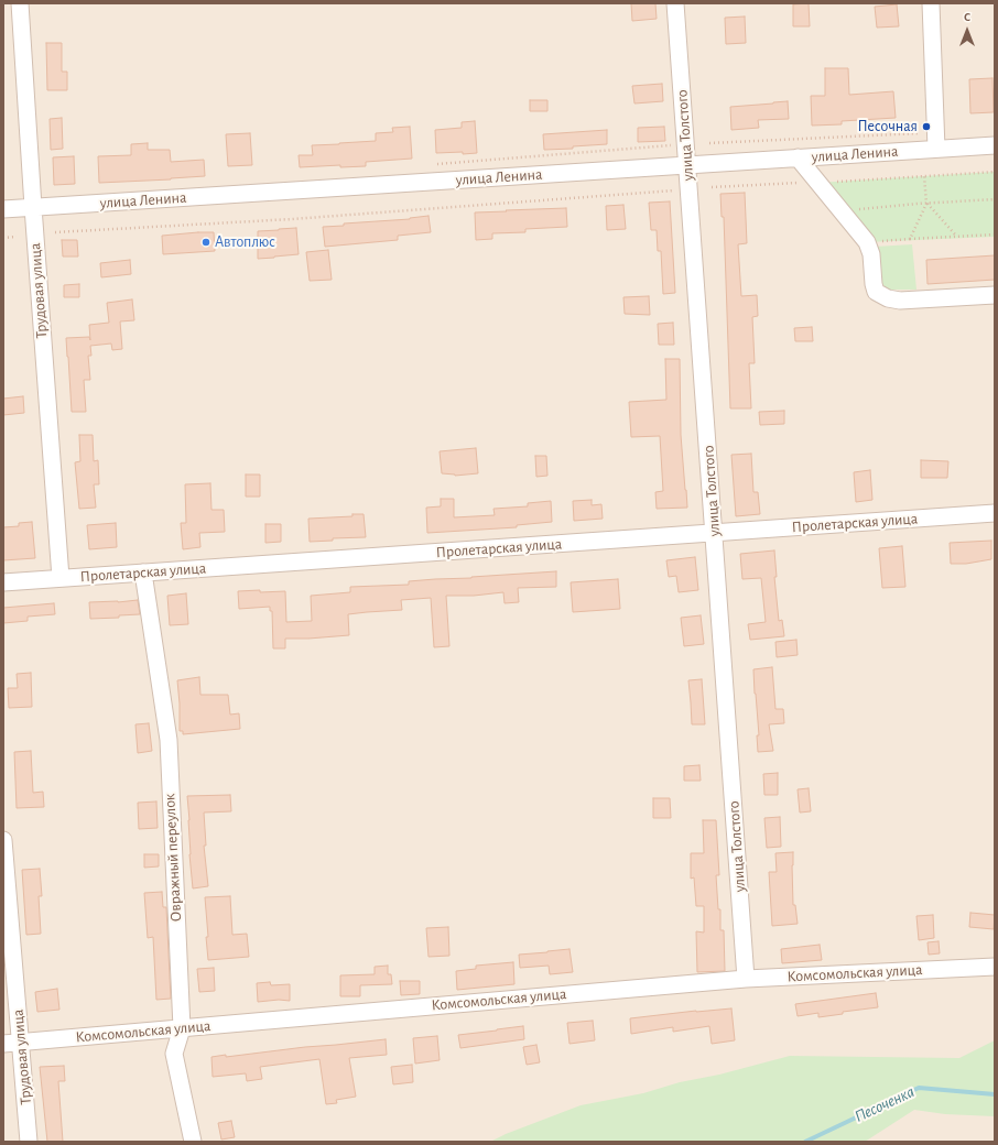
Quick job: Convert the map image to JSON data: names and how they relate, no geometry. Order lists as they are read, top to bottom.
{
  "streets": {
    "street": [
      "улица Толстого",
      "улица Ленина",
      "Трудовая улица",
      "Пролетарская улица",
      "Овражный переулок",
      "Комсомольская улица"
    ]
  },
  "crossings": [
    ["улица Толстого", "улица Ленина"],
    ["улица Толстого", "Пролетарская улица"],
    ["улица Толстого", "Комсомольская улица"],
    ["улица Ленина", "Трудовая улица"],
    ["Трудовая улица", "Пролетарская улица"],
    ["Трудовая улица", "Комсомольская улица"],
    ["Пролетарская улица", "Овражный переулок"],
    ["Овражный переулок", "Комсомольская улица"]
  ],
  "water": ["Песоченка"],
  "places": ["Песочная", "Автоплюс"],
  "north": "top"
}
